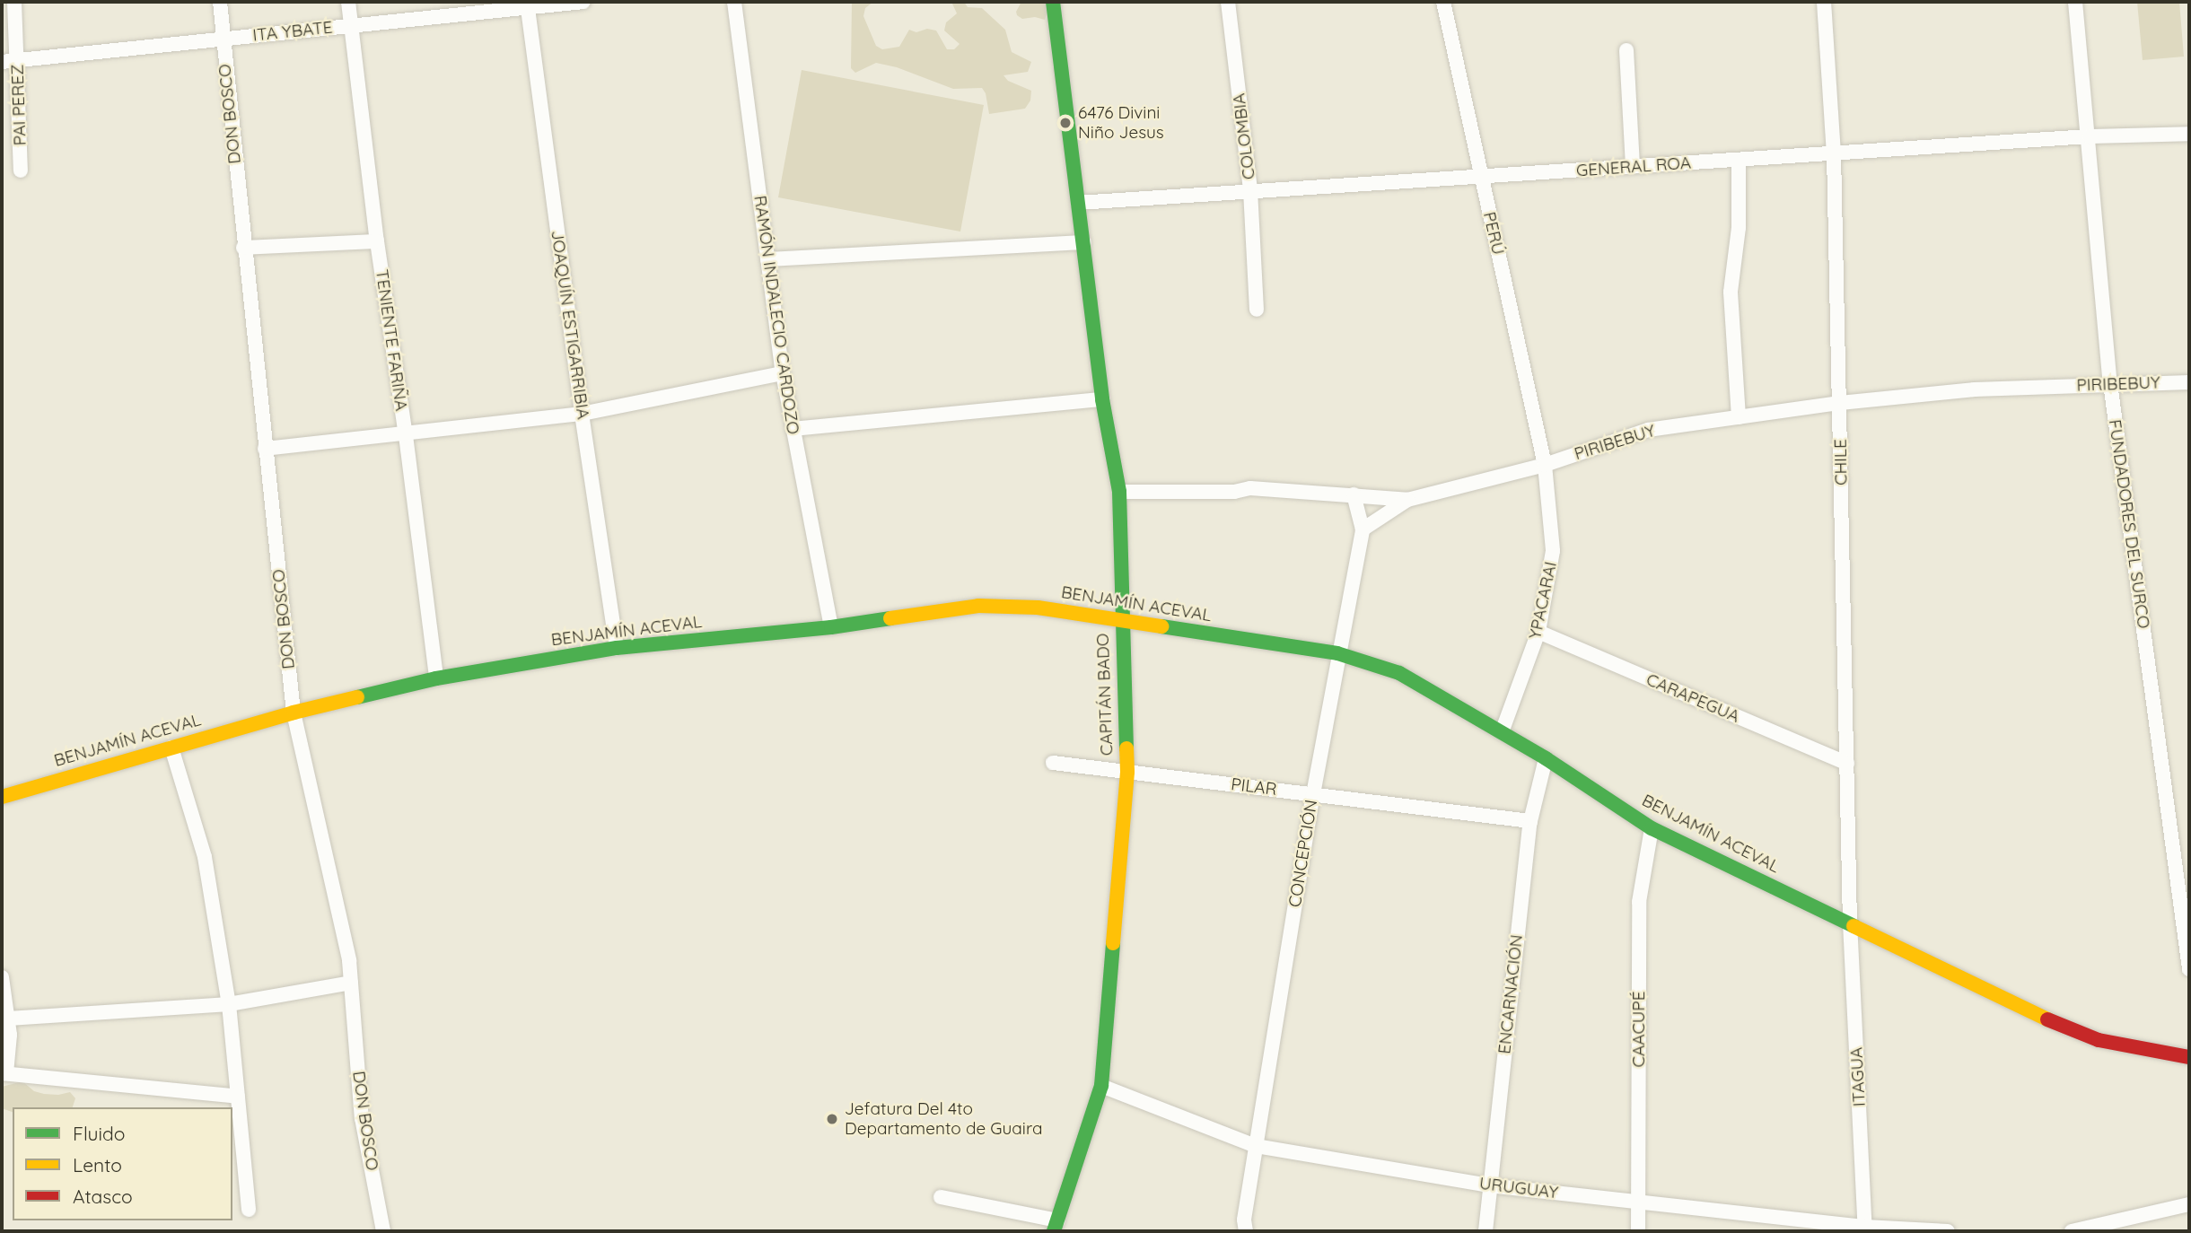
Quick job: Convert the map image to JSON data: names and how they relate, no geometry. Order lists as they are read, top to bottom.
{
  "streets": {
    "street": [
      "ITA YBATE",
      "PAI PEREZ",
      "DON BOSCO",
      "COLOMBIA",
      "GENERAL ROA",
      "PERÚ",
      "RAMÓN INDALECIO CARDOZO",
      "JOAQUÍN ESTIGARRIBIA",
      "TENIENTE FARIÑA",
      "PIRIBEBUY",
      "CHILE",
      "FUNDADORES DEL SURCO",
      "YPACARAI",
      "BENJAMÍN ACEVAL",
      "CAPITÁN BADO",
      "CARAPEGUA",
      "PILAR",
      "CONCEPCIÓN",
      "ENCARNACIÓN",
      "CAACUPÉ",
      "ITAGUA",
      "URUGUAY"
    ]
  },
  "crossings": [
    ["ITA YBATE", "PAI PEREZ"],
    ["ITA YBATE", "DON BOSCO"],
    ["ITA YBATE", "JOAQUÍN ESTIGARRIBIA"],
    ["ITA YBATE", "TENIENTE FARIÑA"],
    ["DON BOSCO", "BENJAMÍN ACEVAL"],
    ["COLOMBIA", "GENERAL ROA"],
    ["GENERAL ROA", "PERÚ"],
    ["GENERAL ROA", "CHILE"],
    ["GENERAL ROA", "FUNDADORES DEL SURCO"],
    ["GENERAL ROA", "CAPITÁN BADO"],
    ["PERÚ", "PIRIBEBUY"],
    ["PERÚ", "YPACARAI"],
    ["RAMÓN INDALECIO CARDOZO", "BENJAMÍN ACEVAL"],
    ["JOAQUÍN ESTIGARRIBIA", "BENJAMÍN ACEVAL"],
    ["TENIENTE FARIÑA", "BENJAMÍN ACEVAL"],
    ["PIRIBEBUY", "CHILE"],
    ["PIRIBEBUY", "FUNDADORES DEL SURCO"],
    ["PIRIBEBUY", "YPACARAI"],
    ["PIRIBEBUY", "CAPITÁN BADO"],
    ["CHILE", "BENJAMÍN ACEVAL"],
    ["CHILE", "CARAPEGUA"],
    ["CHILE", "ITAGUA"],
    ["YPACARAI", "BENJAMÍN ACEVAL"],
    ["YPACARAI", "CARAPEGUA"],
    ["BENJAMÍN ACEVAL", "CAPITÁN BADO"],
    ["BENJAMÍN ACEVAL", "CONCEPCIÓN"],
    ["BENJAMÍN ACEVAL", "ENCARNACIÓN"],
    ["BENJAMÍN ACEVAL", "CAACUPÉ"],
    ["BENJAMÍN ACEVAL", "ITAGUA"],
    ["CAPITÁN BADO", "PILAR"],
    ["CAPITÁN BADO", "URUGUAY"],
    ["PILAR", "CONCEPCIÓN"],
    ["PILAR", "ENCARNACIÓN"],
    ["CONCEPCIÓN", "URUGUAY"],
    ["ENCARNACIÓN", "URUGUAY"],
    ["CAACUPÉ", "URUGUAY"],
    ["ITAGUA", "URUGUAY"]
  ],
  "places": ["6476 Divini Niño Jesus", "Jefatura Del 4to Departamento de Guaira"],
  "legend": ["Fluido", "Lento", "Atasco"]
}
